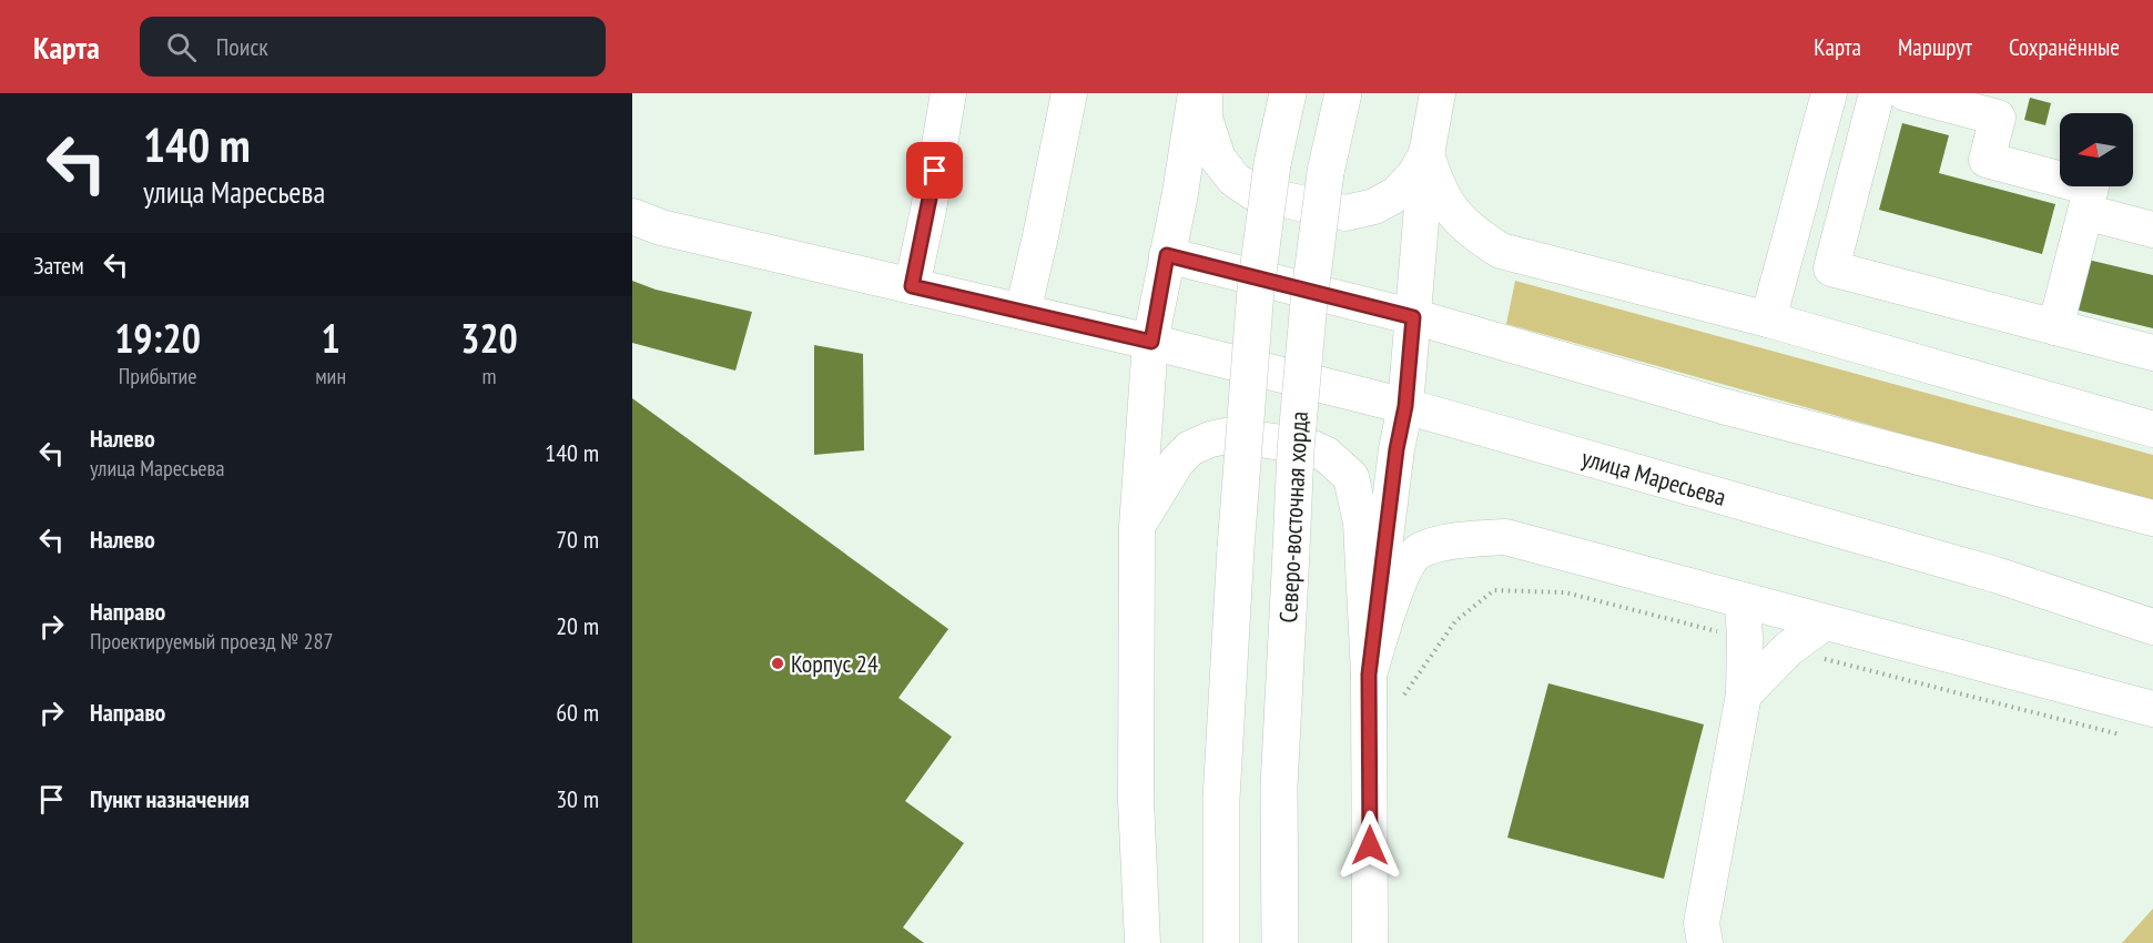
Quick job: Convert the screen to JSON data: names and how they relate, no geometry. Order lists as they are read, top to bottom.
{
  "streets": {
    "highway": ["Северо-восточная хорда"],
    "street": ["улица Маресьева"]
  },
  "places": ["Корпус 24"],
  "north": "left",
  "page": {
    "header": "Карта",
    "search": "Поиск",
    "nav": ["Карта", "Маршрут", "Сохранённые"],
    "turn": ["140 m", "улица Маресьева"],
    "then": "Затем",
    "eta": [
      "19:20",
      "Прибытие",
      "1",
      "мин",
      "320",
      "m"
    ],
    "list": [
      {
        "name": "Налево",
        "note": "улица Маресьева",
        "value": "140 m"
      },
      {
        "name": "Налево",
        "value": "70 m"
      },
      {
        "name": "Направо",
        "note": "Проектируемый проезд № 287",
        "value": "20 m"
      },
      {
        "name": "Направо",
        "value": "60 m"
      },
      {
        "name": "Пункт назначения",
        "value": "30 m"
      }
    ]
  }
}
